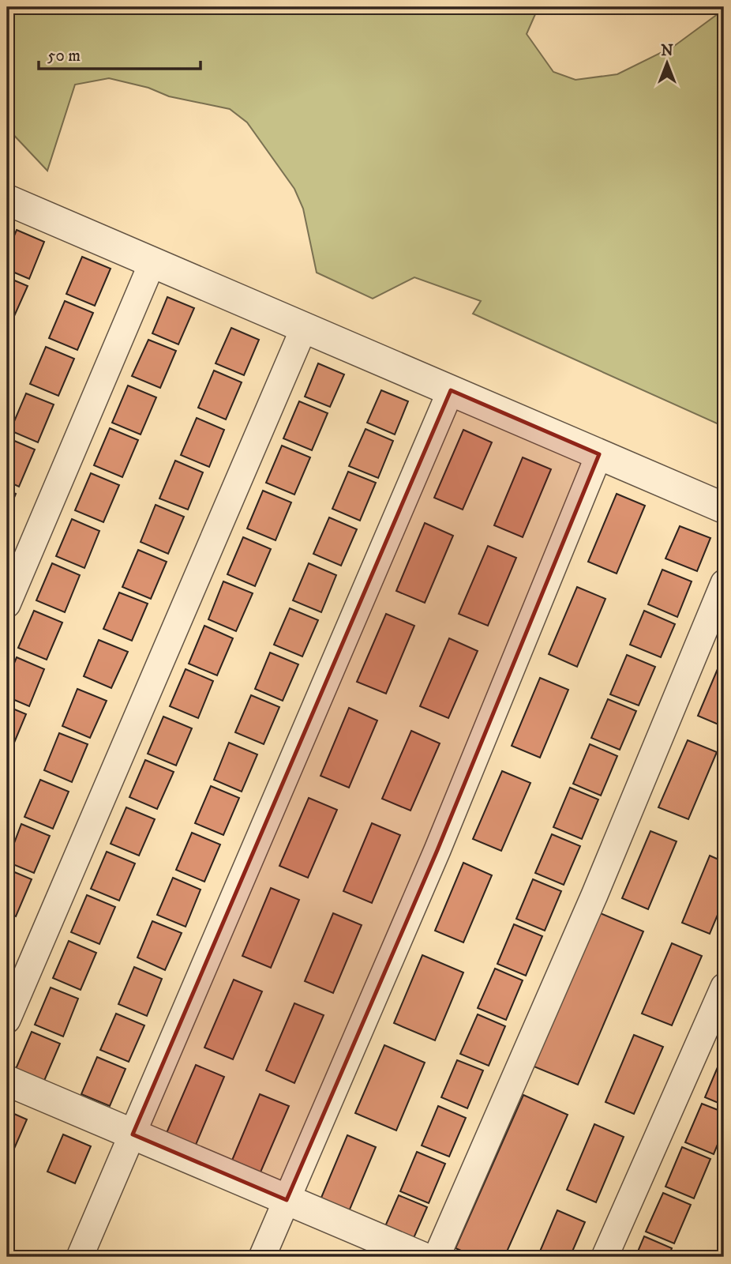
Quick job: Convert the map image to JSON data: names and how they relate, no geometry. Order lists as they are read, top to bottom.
{
  "scale_bar": "50 m",
  "north": "top"
}
